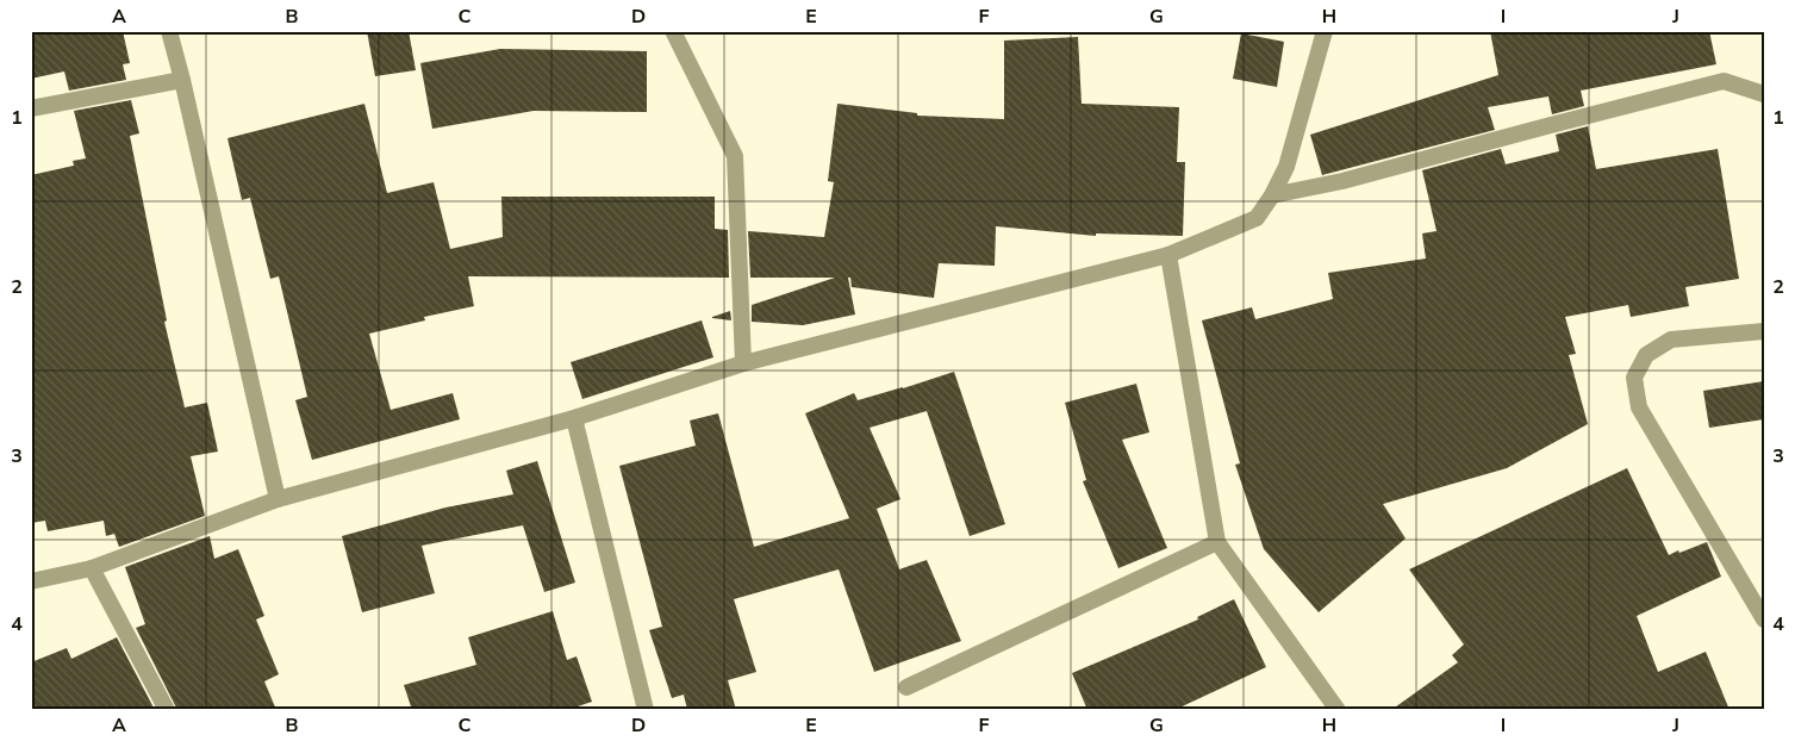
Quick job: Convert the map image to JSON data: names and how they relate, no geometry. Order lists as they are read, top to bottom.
{
  "grid": {
    "columns": [
      "A",
      "B",
      "C",
      "D",
      "E",
      "F",
      "G",
      "H",
      "I",
      "J"
    ],
    "rows": [
      "1",
      "2",
      "3",
      "4"
    ]
  }
}
